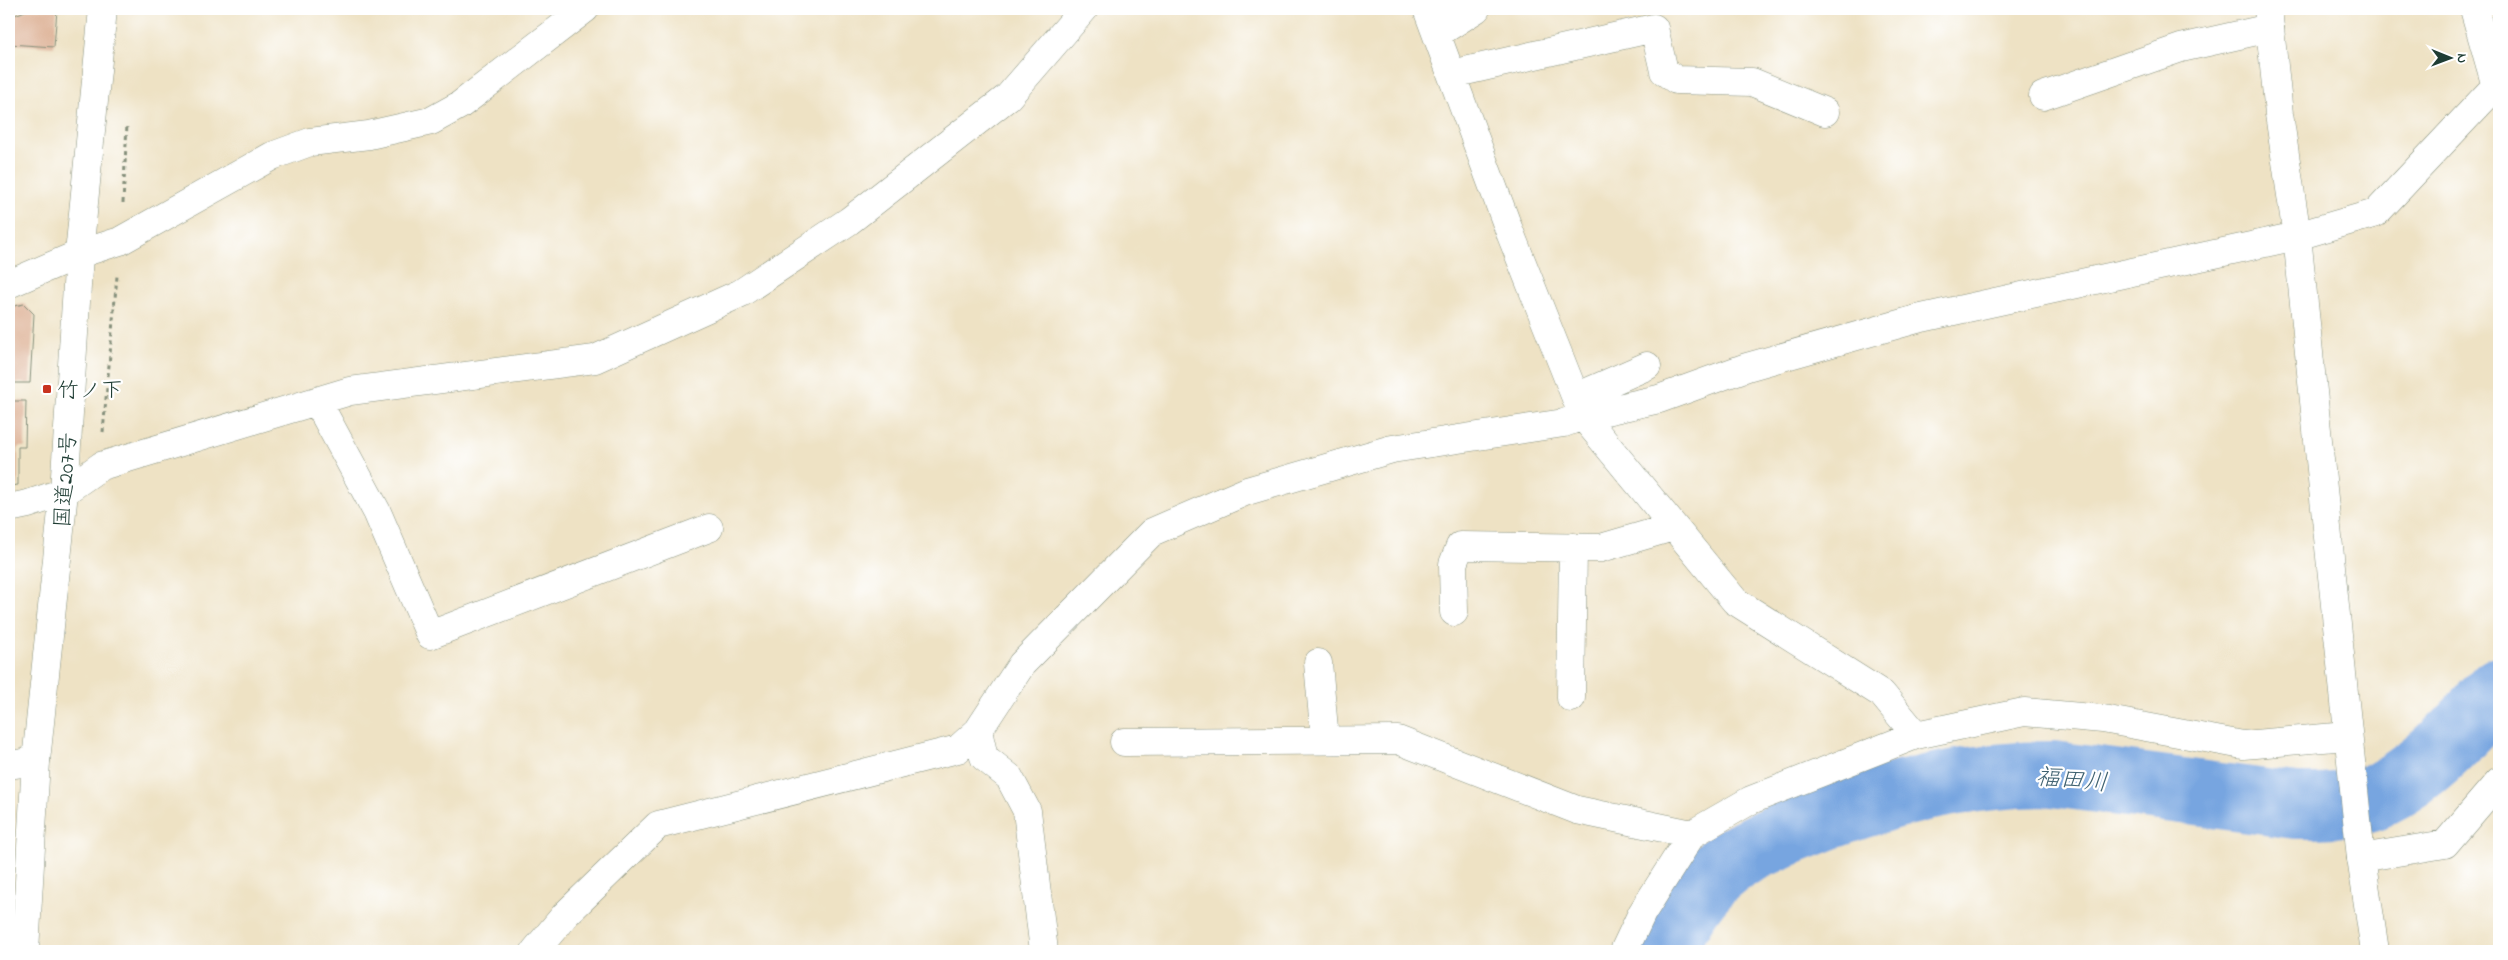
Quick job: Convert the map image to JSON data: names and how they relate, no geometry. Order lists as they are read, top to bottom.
{
  "streets": {
    "main road": ["国道207号"]
  },
  "water": ["福田川"],
  "places": {
    "transit": ["竹ノ下"]
  },
  "north": "right"
}
